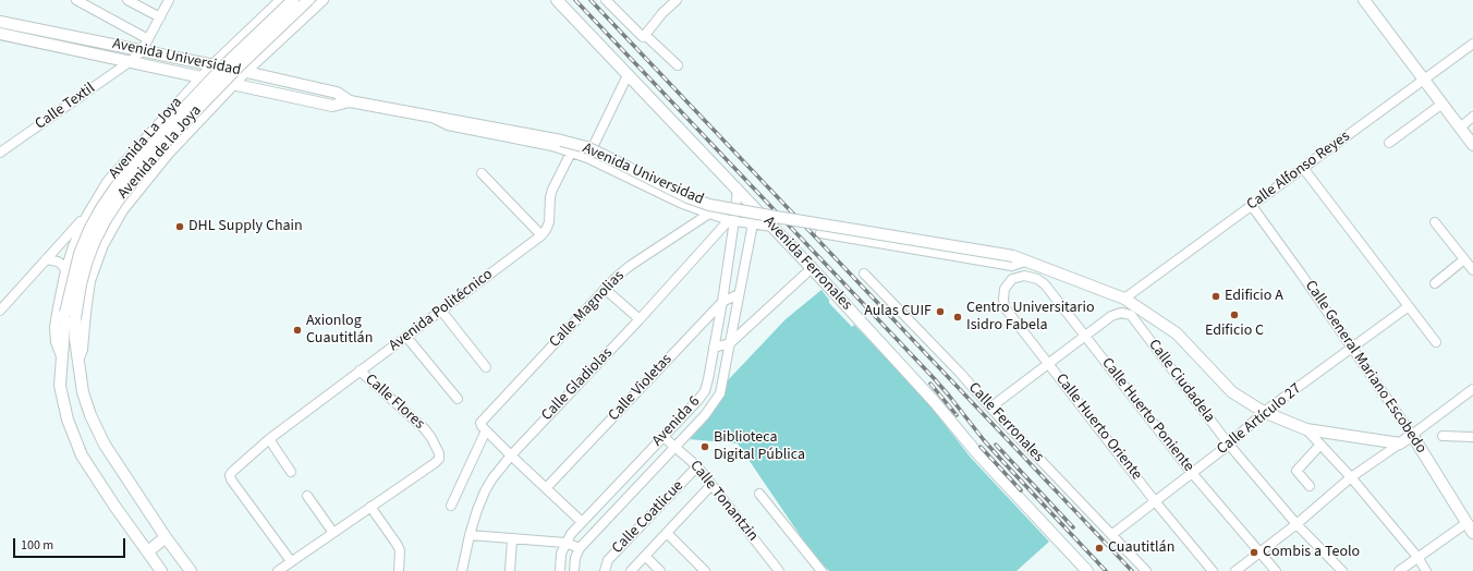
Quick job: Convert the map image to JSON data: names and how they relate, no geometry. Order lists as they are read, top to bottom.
{
  "streets": {
    "main road": [
      "Avenida Universidad",
      "Avenida de la Joya",
      "Avenida Ferronales",
      "Calle General Mariano Escobedo"
    ],
    "street": [
      "Calle Textil",
      "Avenida La Joya",
      "Calle Alfonso Reyes",
      "Calle Magnolias",
      "Avenida Politécnico",
      "Calle Ciudadela",
      "Calle Gladiolas",
      "Calle Violetas",
      "Calle Flores",
      "Calle Huerto Poniente",
      "Calle Artículo 27",
      "Avenida 6",
      "Calle Ferronales",
      "Calle Huerto Oriente",
      "Calle Tonantzin",
      "Calle Coatlicue"
    ]
  },
  "crossings": [
    ["Avenida Universidad", "Calle Textil"],
    ["Avenida Universidad", "Avenida La Joya"],
    ["Avenida Universidad", "Avenida Ferronales"],
    ["Avenida Universidad", "Calle Magnolias"],
    ["Avenida Universidad", "Calle Gladiolas"],
    ["Avenida Universidad", "Avenida 6"],
    ["Avenida La Joya", "Avenida de la Joya"],
    ["Calle Alfonso Reyes", "Calle General Mariano Escobedo"],
    ["Avenida Ferronales", "Avenida 6"],
    ["Avenida Politécnico", "Calle Flores"],
    ["Calle General Mariano Escobedo", "Calle Artículo 27"],
    ["Calle Ciudadela", "Calle Huerto Poniente"],
    ["Calle Ciudadela", "Calle Artículo 27"],
    ["Calle Gladiolas", "Avenida 6"],
    ["Calle Violetas", "Avenida 6"],
    ["Calle Huerto Poniente", "Calle Artículo 27"],
    ["Calle Huerto Poniente", "Calle Huerto Oriente"],
    ["Calle Artículo 27", "Calle Ferronales"],
    ["Calle Artículo 27", "Calle Huerto Oriente"],
    ["Avenida 6", "Calle Tonantzin"],
    ["Calle Tonantzin", "Calle Coatlicue"]
  ],
  "places": [
    "DHL Supply Chain",
    "Edificio A",
    "Aulas CUIF",
    "Edificio C",
    "Centro Universitario Isidro Fabela",
    "Axionlog Cuautitlán",
    "Biblioteca Digital Pública",
    "Cuautitlán",
    "Combis a Teolo"
  ],
  "scale_bar": "100 m"
}
